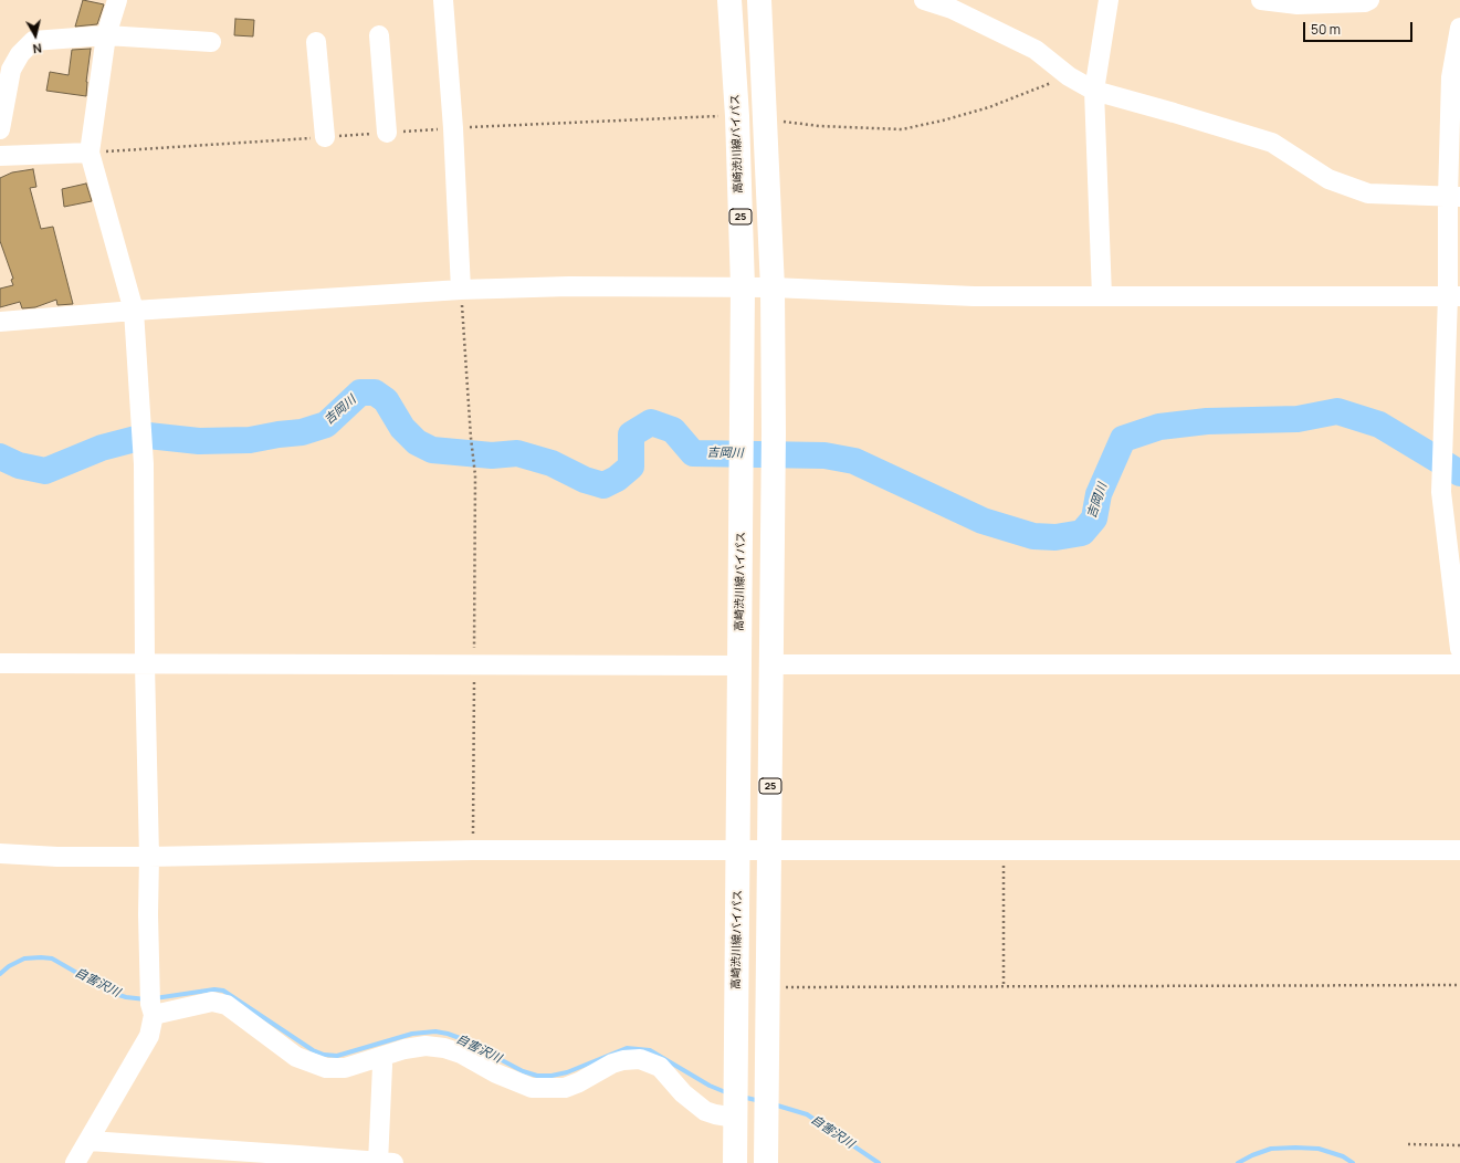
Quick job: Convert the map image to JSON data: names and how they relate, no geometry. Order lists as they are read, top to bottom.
{
  "streets": {
    "main road": ["高崎渋川線バイパス", "25"]
  },
  "water": ["吉岡川", "自害沢川"],
  "scale_bar": "50 m",
  "north": "bottom"
}
